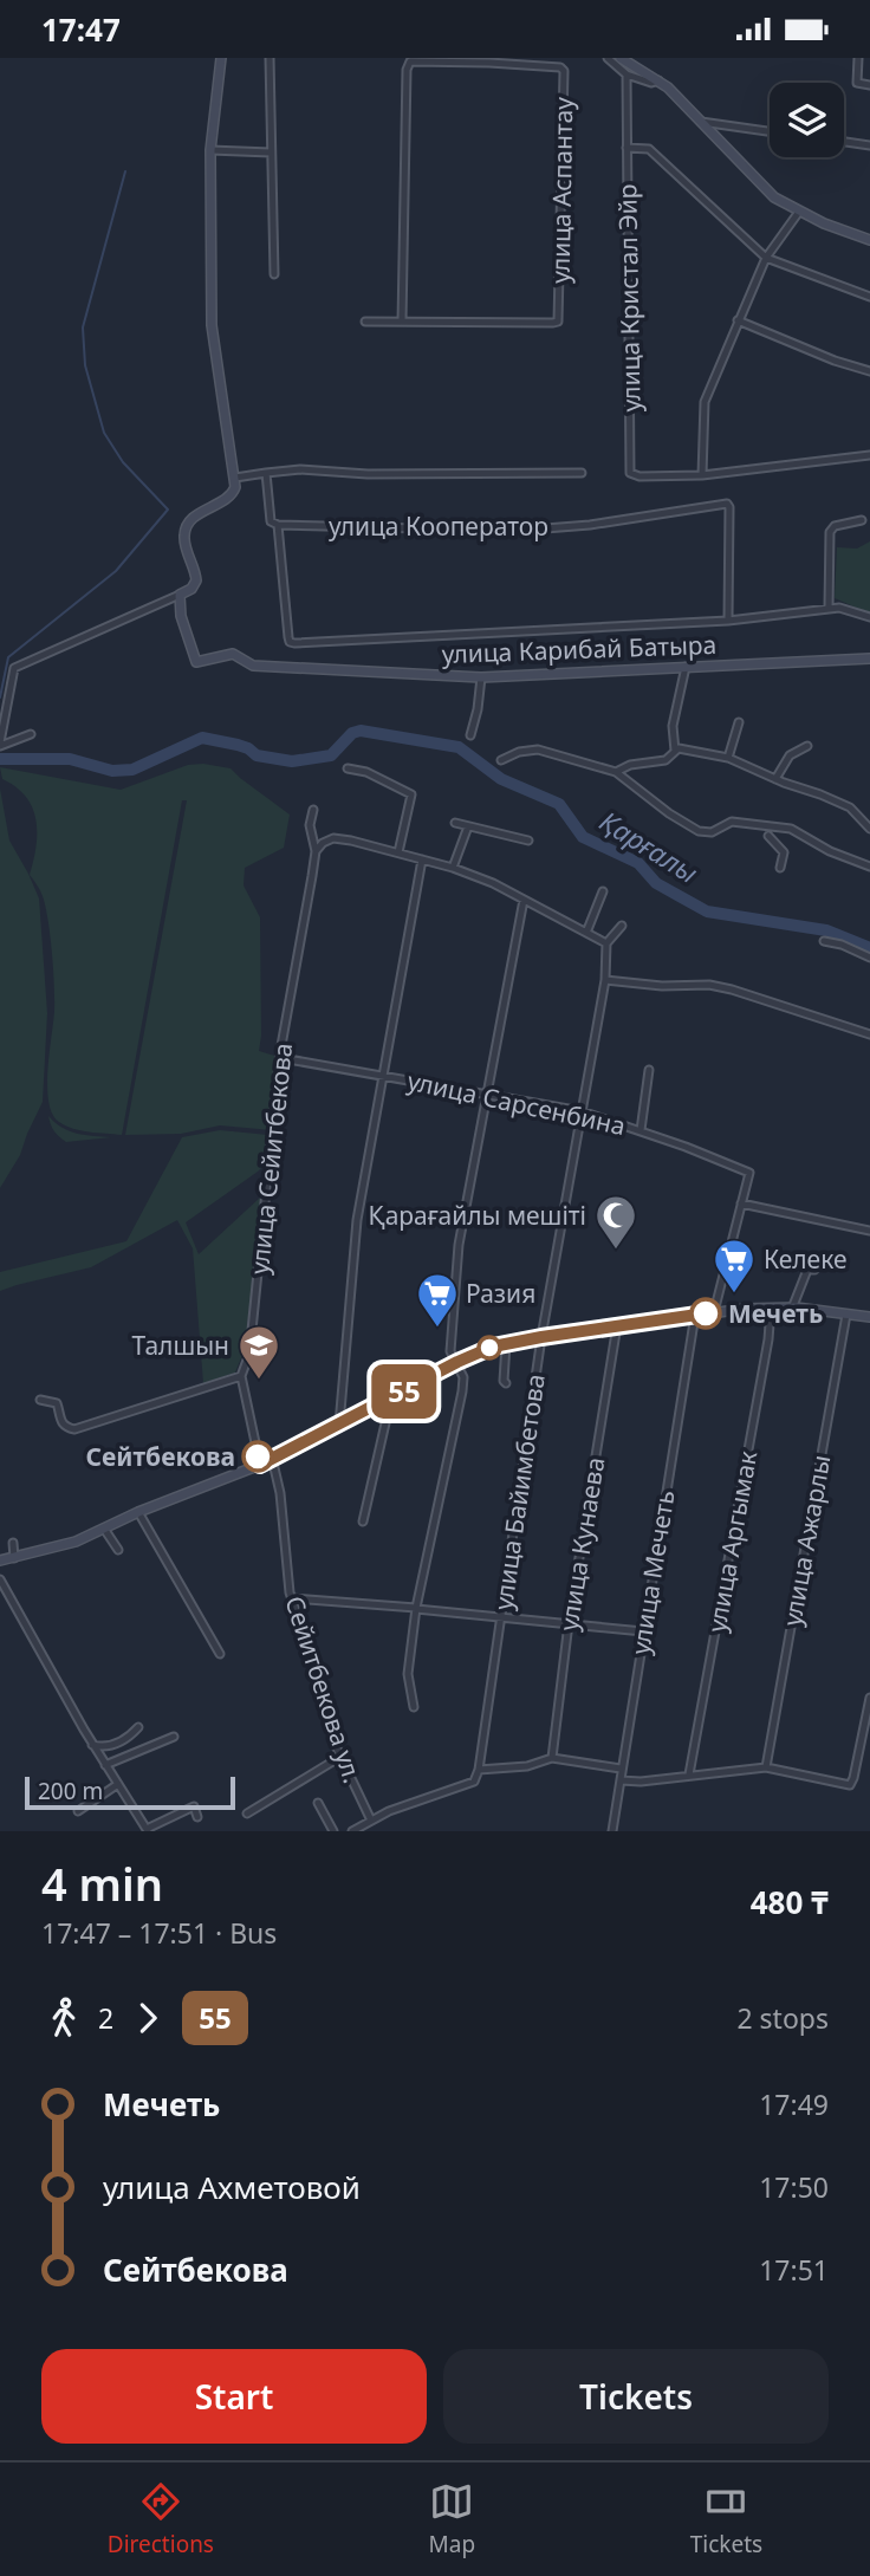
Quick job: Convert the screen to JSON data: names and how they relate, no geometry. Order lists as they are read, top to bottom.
{
  "streets": {
    "street": [
      "улица Аспантау",
      "улица Кристал Эйр",
      "улица Кооператор",
      "улица Карибай Батыра",
      "улица Сарсенбина",
      "улица Сейитбекова",
      "улица Байимбетова",
      "улица Ажарлы",
      "улица Аргымак",
      "улица Кунаева",
      "улица Мечеть",
      "Сейитбекова ул."
    ]
  },
  "crossings": [
    ["улица Сарсенбина", "улица Сейитбекова"],
    ["улица Сарсенбина", "улица Байимбетова"]
  ],
  "water": ["Қарғалы"],
  "places": {
    "mosque": ["Қарағайлы мешіті"],
    "supermarket": ["Келеке", "Разия"],
    "other": ["Мечеть", "Сейтбекова"],
    "school or university": ["Талшын"]
  },
  "lines": ["bus line 55"],
  "scale_bar": "200 m",
  "page": {
    "status": "17:47",
    "on_map": "55",
    "scale": "200 m",
    "heading": ["4 min", "17:47 – 17:51 · Bus", "480 ₸"],
    "legs": ["2", "55", "2 stops"],
    "list": [
      {
        "name": "Мечеть",
        "value": "17:49"
      },
      {
        "name": "улица Ахметовой",
        "value": "17:50"
      },
      {
        "name": "Сейтбекова",
        "value": "17:51"
      }
    ],
    "buttons": ["Start", "Tickets"],
    "tabs": ["Directions", "Map", "Tickets"]
  }
}
